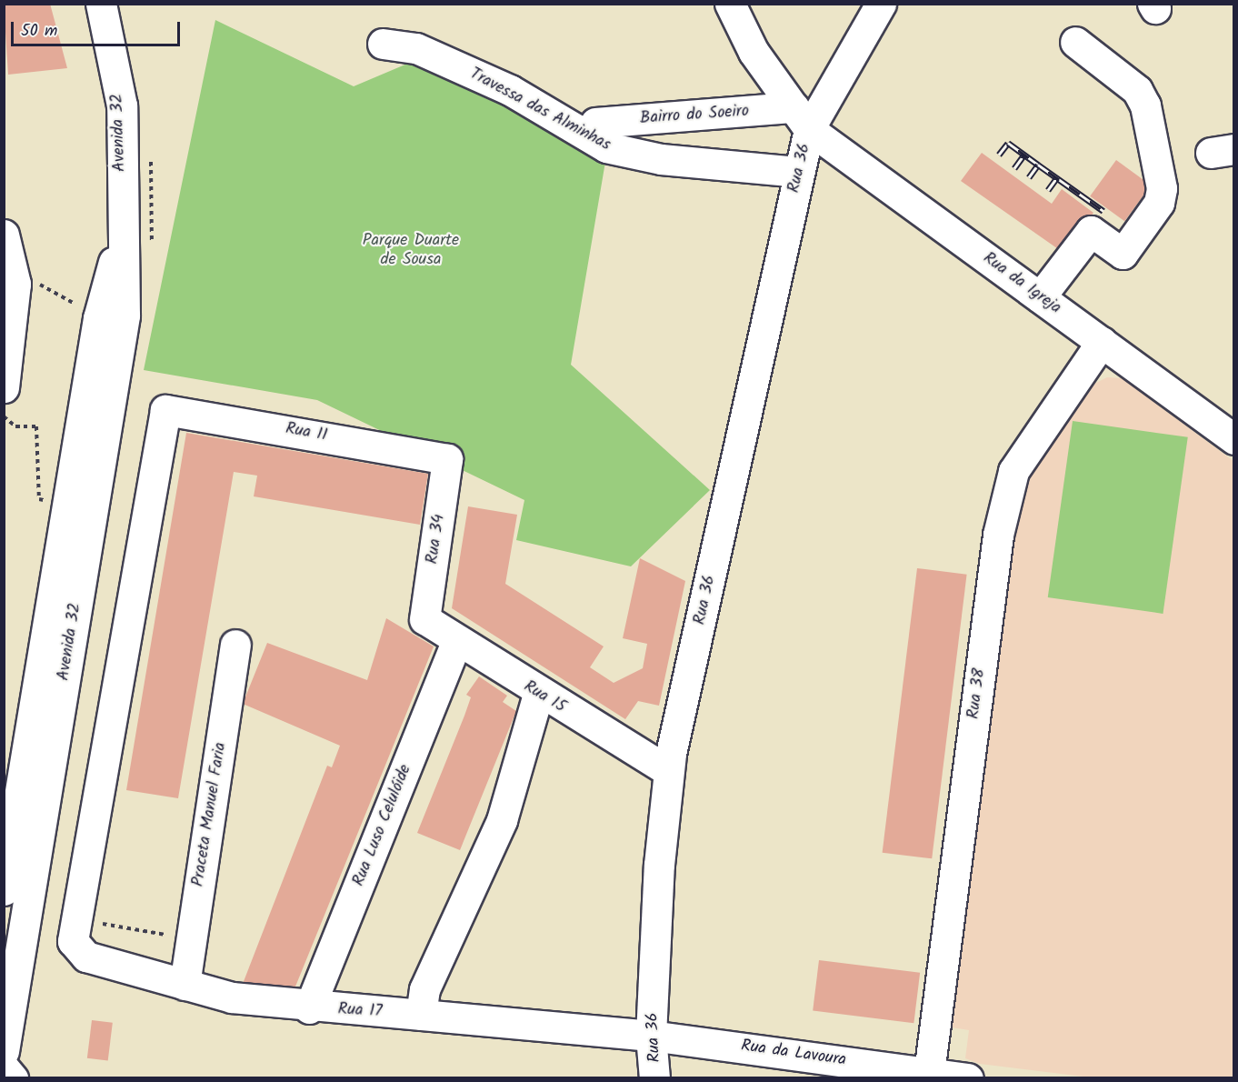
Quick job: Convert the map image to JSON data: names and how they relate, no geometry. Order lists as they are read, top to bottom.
{
  "streets": {
    "street": [
      "Travessa das Alminhas",
      "Bairro do Soeiro",
      "Avenida 32",
      "Rua 36",
      "Rua da Igreja",
      "Rua 11",
      "Rua 34",
      "Rua 38",
      "Rua 15",
      "Praceta Manuel Faria",
      "Rua Luso Celulóide",
      "Rua 17",
      "Rua da Lavoura"
    ]
  },
  "crossings": [
    ["Travessa das Alminhas", "Rua 36"],
    ["Bairro do Soeiro", "Rua 36"],
    ["Bairro do Soeiro", "Rua da Igreja"],
    ["Rua 36", "Rua da Igreja"],
    ["Rua 36", "Rua 15"],
    ["Rua 36", "Rua 17"],
    ["Rua 36", "Rua da Lavoura"],
    ["Rua da Igreja", "Rua 38"],
    ["Rua 11", "Rua 34"],
    ["Rua 11", "Rua 17"],
    ["Rua 34", "Rua 15"],
    ["Rua 38", "Rua da Lavoura"],
    ["Rua 15", "Rua Luso Celulóide"],
    ["Praceta Manuel Faria", "Rua 17"],
    ["Rua Luso Celulóide", "Rua 17"],
    ["Rua 17", "Rua da Lavoura"]
  ],
  "parks": ["Parque Duarte de Sousa"],
  "scale_bar": "50 m"
}
